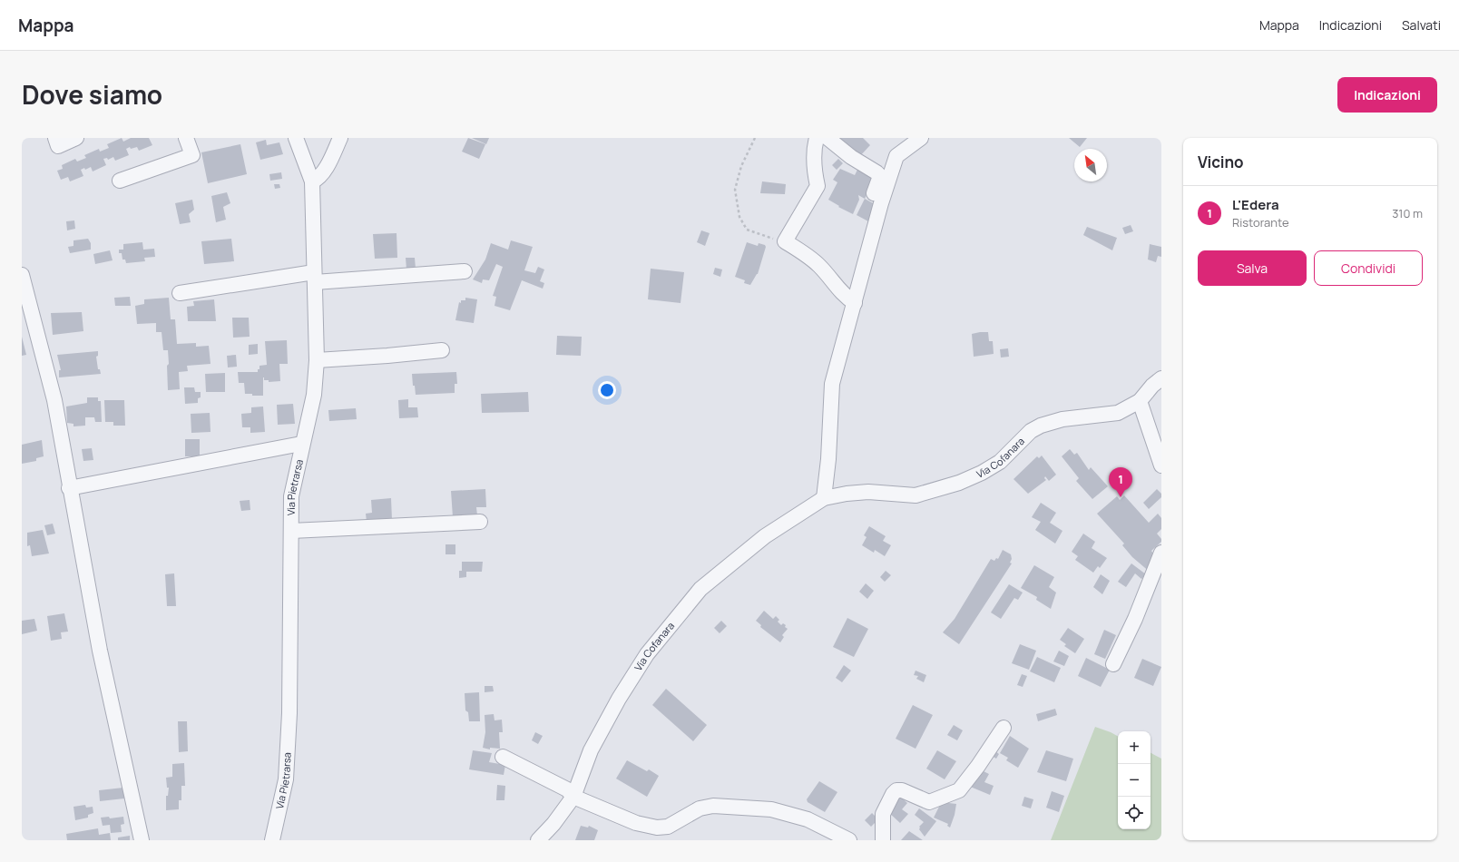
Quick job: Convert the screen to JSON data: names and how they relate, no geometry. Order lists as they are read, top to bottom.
{
  "streets": {
    "street": ["Via Cofanara", "Via Pietrarsa"]
  },
  "north": "top left",
  "page": {
    "header": "Mappa",
    "nav": ["Mappa", "Indicazioni", "Salvati"],
    "title": "Dove siamo",
    "buttons": [
      "Indicazioni",
      ["Salva", "Condividi"]
    ],
    "heading": "Vicino",
    "list": [
      {
        "mark": "1",
        "name": "L'Edera",
        "note": "Ristorante",
        "value": "310 m"
      }
    ],
    "pins": "1",
    "map_buttons": ["+", "−"]
  }
}
